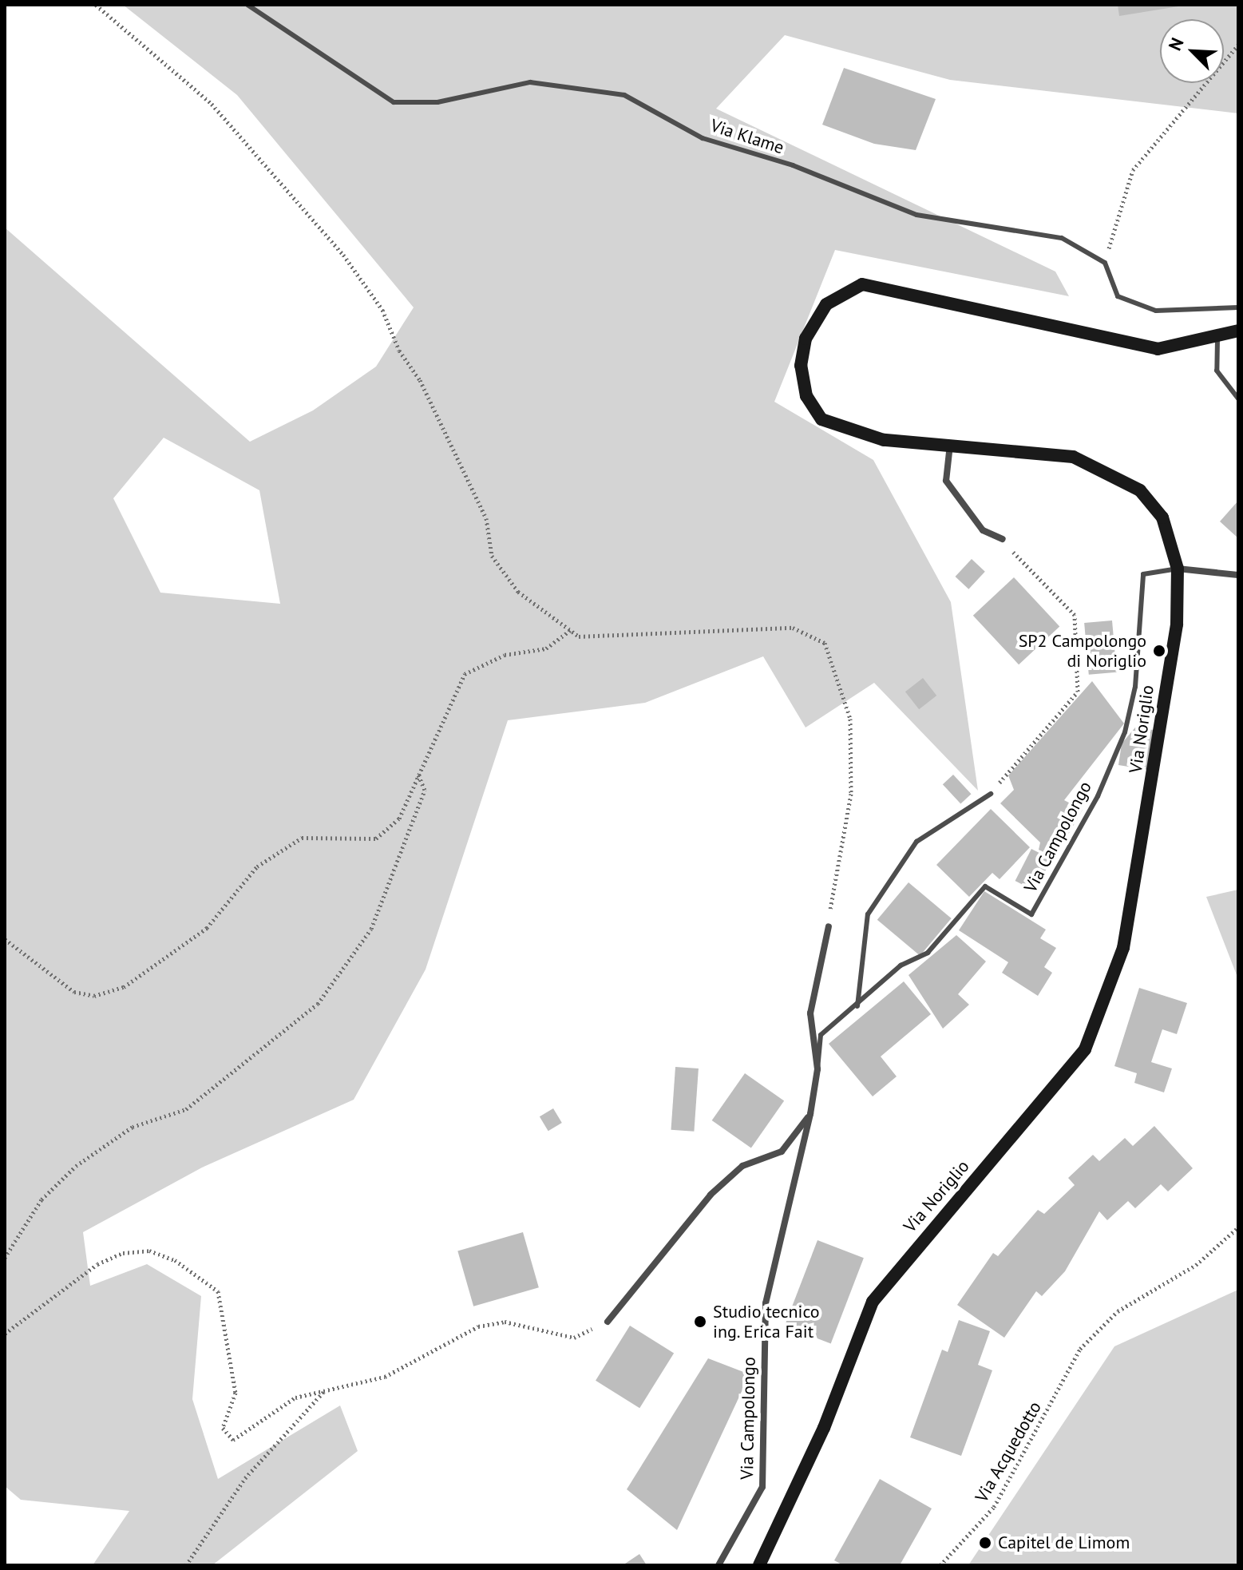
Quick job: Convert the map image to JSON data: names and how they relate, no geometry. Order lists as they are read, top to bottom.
{
  "streets": {
    "main road": ["Via Noriglio"],
    "street": ["Via Campolongo"],
    "lane": ["Via Klame"],
    "path": ["Via Acquedotto"]
  },
  "crossings": [
    ["Via Noriglio", "Via Campolongo"]
  ],
  "places": ["SP2 Campolongo di Noriglio", "Studio tecnico ing. Erica Fait", "Capitel de Limom"],
  "north": "top left"
}
